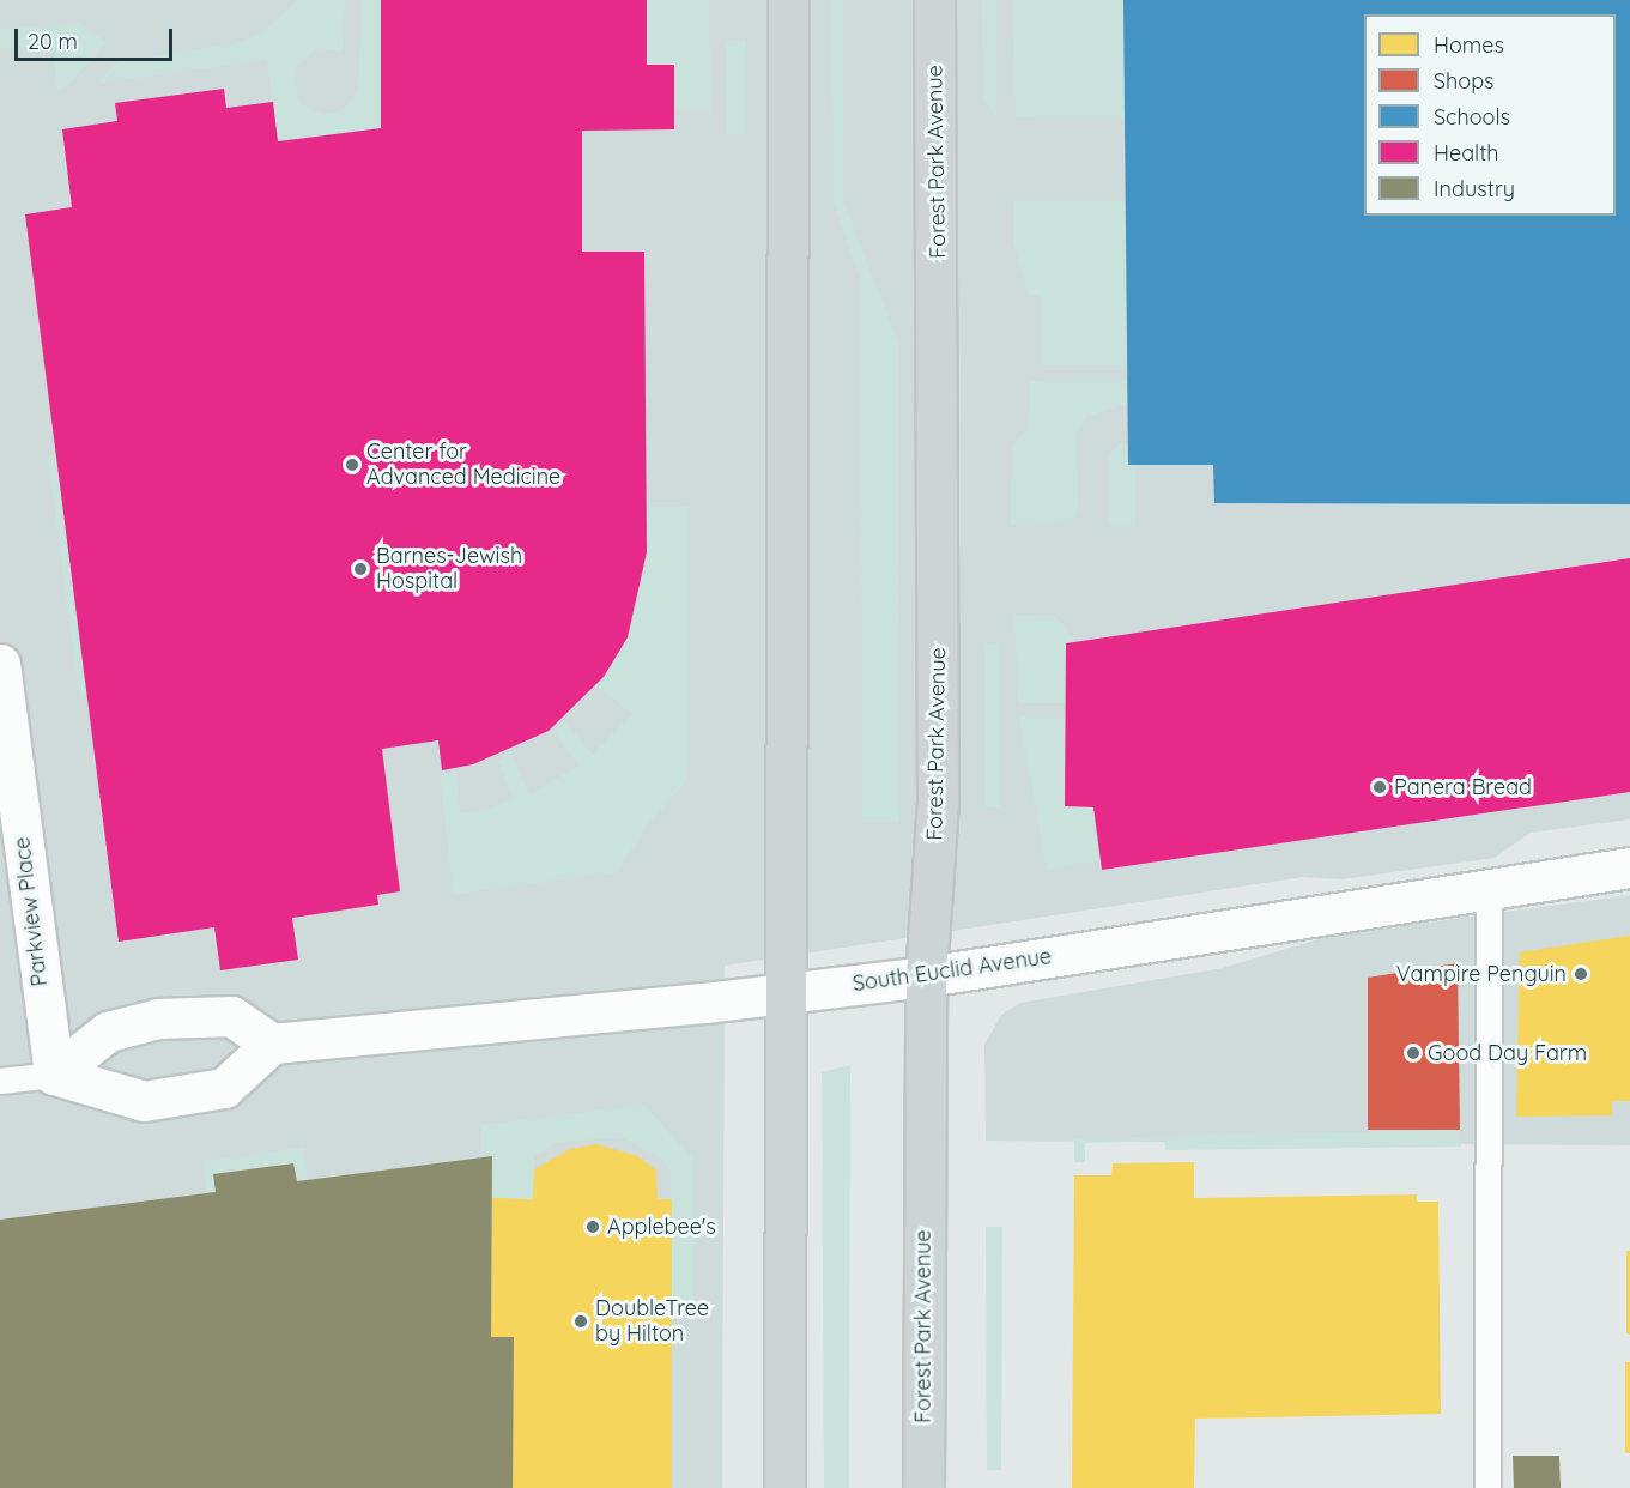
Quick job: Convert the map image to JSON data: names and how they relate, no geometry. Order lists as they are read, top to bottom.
{
  "streets": {
    "main road": ["Forest Park Avenue"],
    "street": ["Parkview Place", "South Euclid Avenue"]
  },
  "crossings": [
    ["Forest Park Avenue", "South Euclid Avenue"]
  ],
  "places": [
    "Center for Advanced Medicine",
    "Barnes-Jewish Hospital",
    "Panera Bread",
    "Vampire Penguin",
    "Good Day Farm",
    "Applebee's",
    "DoubleTree by Hilton"
  ],
  "legend": [
    "Homes",
    "Shops",
    "Schools",
    "Health",
    "Industry"
  ],
  "scale_bar": "20 m"
}
